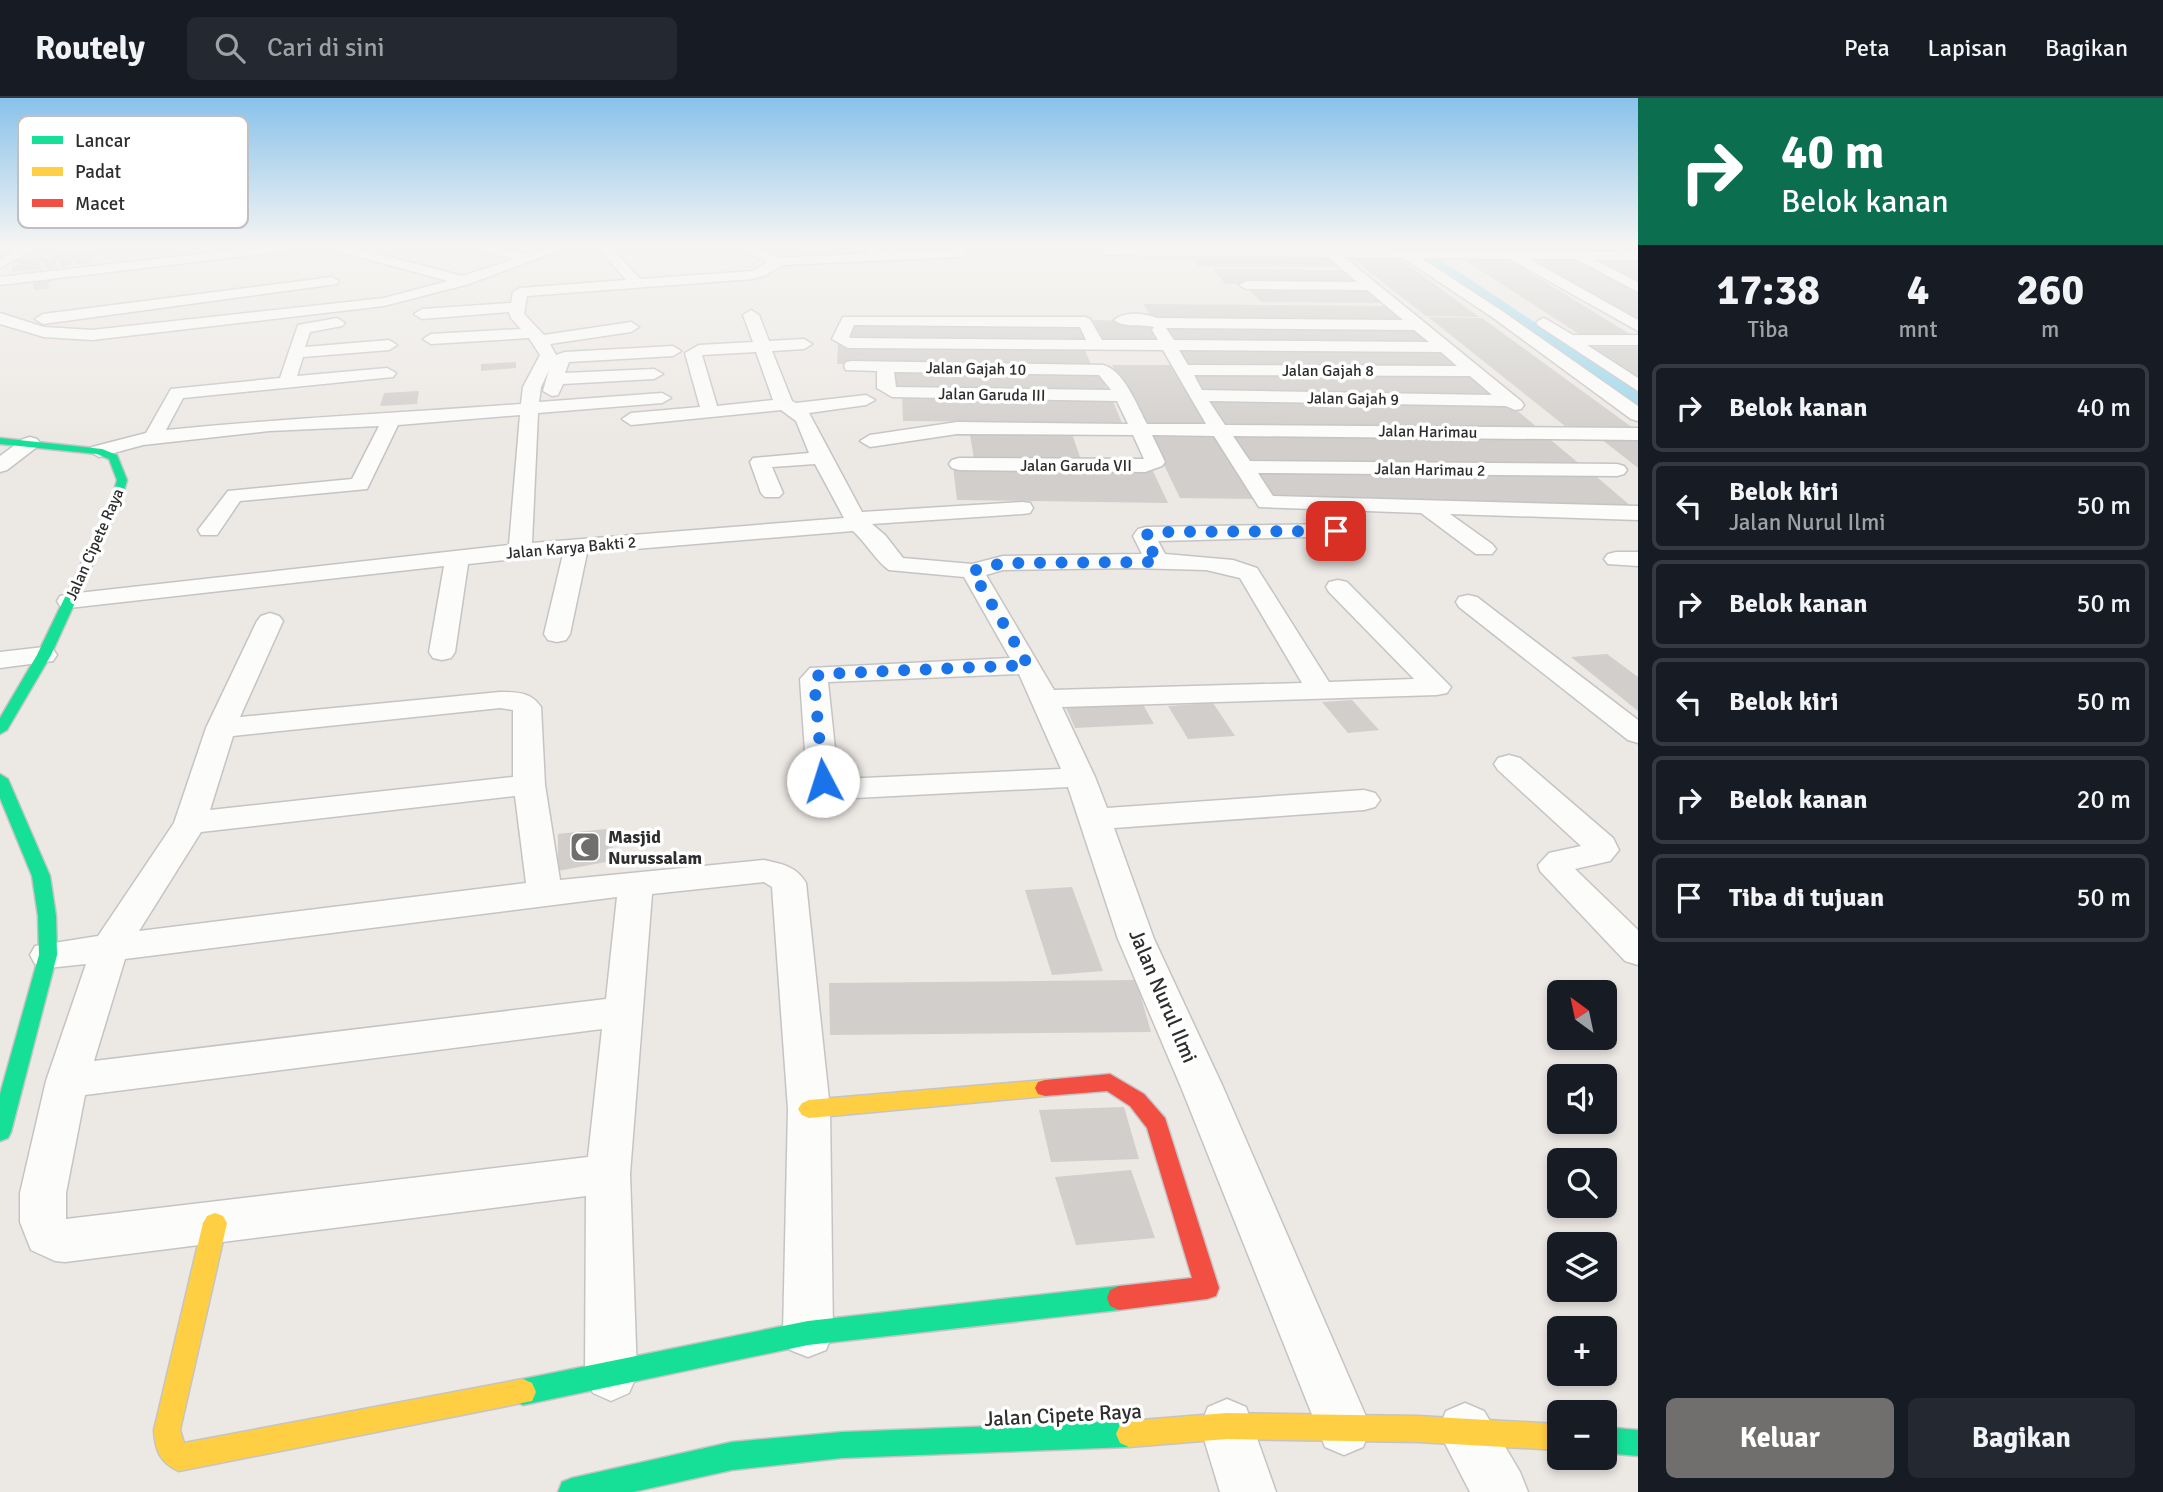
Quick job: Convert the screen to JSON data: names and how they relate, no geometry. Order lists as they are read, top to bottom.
{
  "streets": {
    "main road": ["Jalan Cipete Raya"],
    "street": [
      "Jalan Gajah 10",
      "Jalan Gajah 8",
      "Jalan Garuda III",
      "Jalan Gajah 9",
      "Jalan Harimau",
      "Jalan Garuda VII",
      "Jalan Harimau 2",
      "Jalan Karya Bakti 2",
      "Jalan Nurul Ilmi"
    ]
  },
  "crossings": [
    ["Jalan Gajah 10", "Jalan Garuda III"],
    ["Jalan Harimau", "Jalan Garuda VII"],
    ["Jalan Harimau", "Jalan Harimau 2"],
    ["Jalan Cipete Raya", "Jalan Karya Bakti 2"],
    ["Jalan Cipete Raya", "Jalan Nurul Ilmi"]
  ],
  "places": {
    "mosque": ["Masjid Nurussalam"]
  },
  "legend": ["Lancar", "Padat", "Macet"],
  "north": "top left",
  "page": {
    "header": "Routely",
    "search": "Cari di sini",
    "nav": ["Peta", "Lapisan", "Bagikan"],
    "turn": ["40 m", "Belok kanan"],
    "eta": [
      "17:38",
      "Tiba",
      "4",
      "mnt",
      "260",
      "m"
    ],
    "list": [
      {
        "name": "Belok kanan",
        "value": "40 m"
      },
      {
        "name": "Belok kiri",
        "note": "Jalan Nurul Ilmi",
        "value": "50 m"
      },
      {
        "name": "Belok kanan",
        "value": "50 m"
      },
      {
        "name": "Belok kiri",
        "value": "50 m"
      },
      {
        "name": "Belok kanan",
        "value": "20 m"
      },
      {
        "name": "Tiba di tujuan",
        "value": "50 m"
      }
    ],
    "map_buttons": ["+", "−"],
    "buttons": ["Keluar", "Bagikan"]
  }
}
